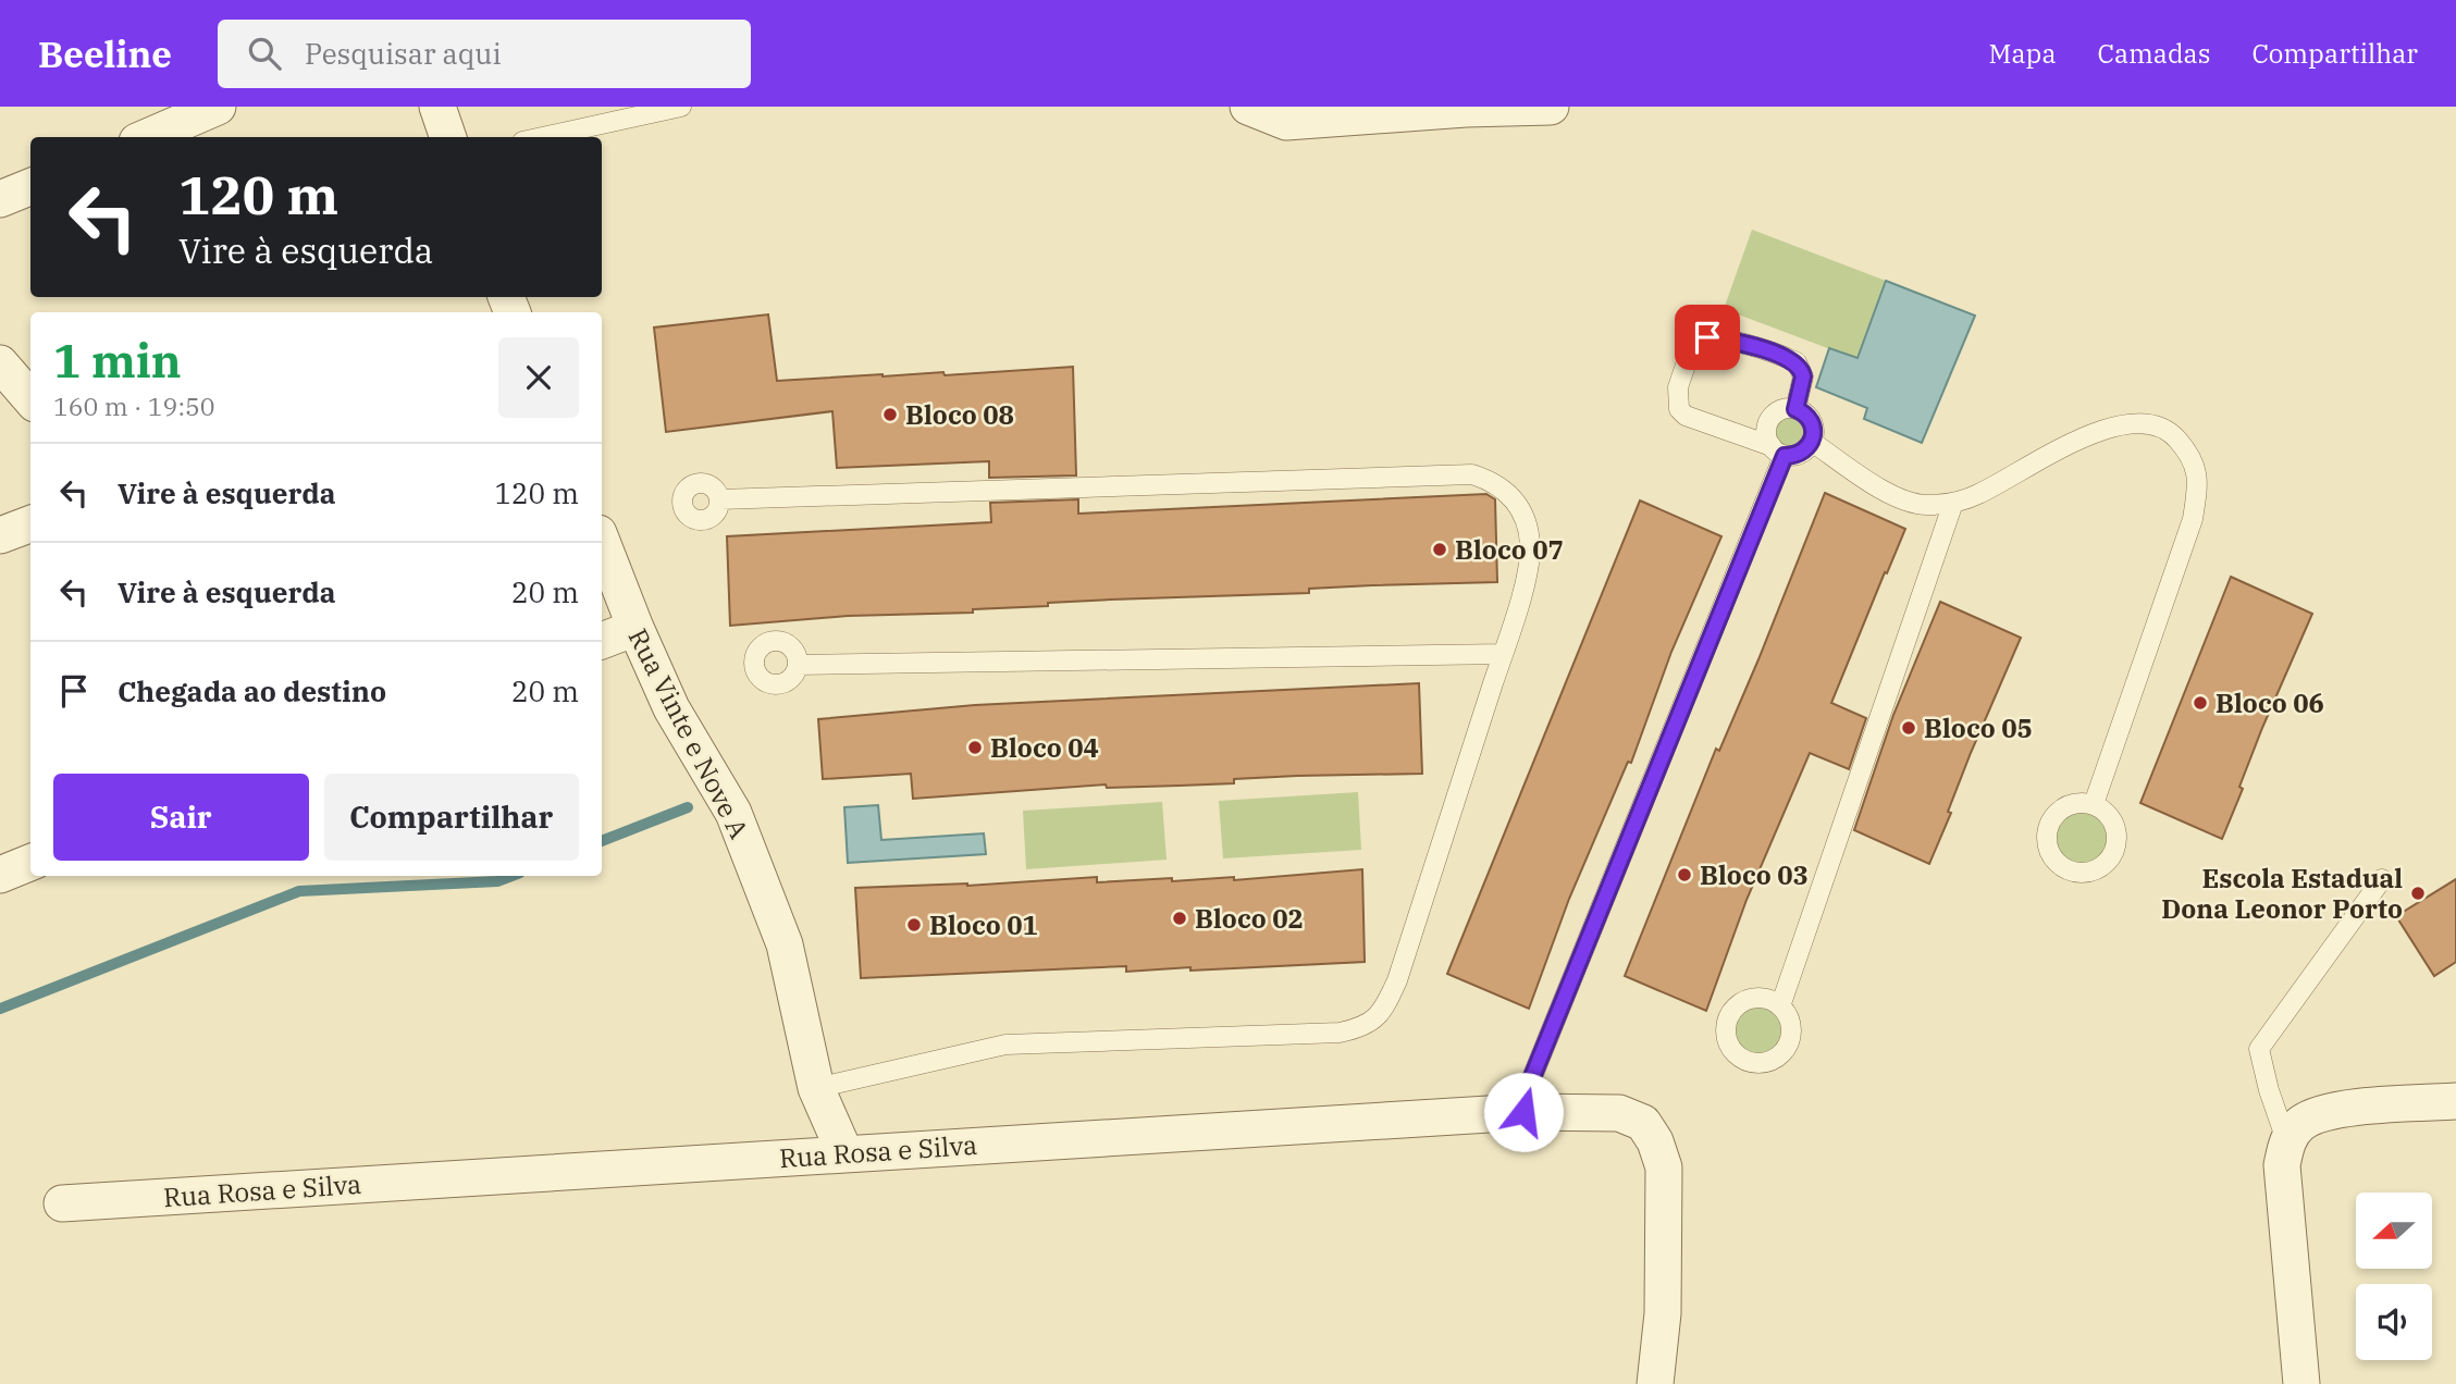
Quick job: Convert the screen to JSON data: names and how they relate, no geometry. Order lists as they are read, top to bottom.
{
  "streets": {
    "street": ["Rua Vinte e Nove A", "Rua Rosa e Silva"]
  },
  "crossings": [
    ["Rua Vinte e Nove A", "Rua Rosa e Silva"]
  ],
  "places": [
    "Bloco 08",
    "Bloco 07",
    "Bloco 06",
    "Bloco 05",
    "Bloco 04",
    "Bloco 03",
    "Escola Estadual Dona Leonor Porto",
    "Bloco 02",
    "Bloco 01"
  ],
  "north": "left",
  "page": {
    "header": "Beeline",
    "search": "Pesquisar aqui",
    "nav": ["Mapa", "Camadas", "Compartilhar"],
    "turn": ["120 m", "Vire à esquerda"],
    "heading": ["1 min", "160 m · 19:50"],
    "list": [
      {
        "name": "Vire à esquerda",
        "value": "120 m"
      },
      {
        "name": "Vire à esquerda",
        "value": "20 m"
      },
      {
        "name": "Chegada ao destino",
        "value": "20 m"
      }
    ],
    "buttons": ["Sair", "Compartilhar"]
  }
}
